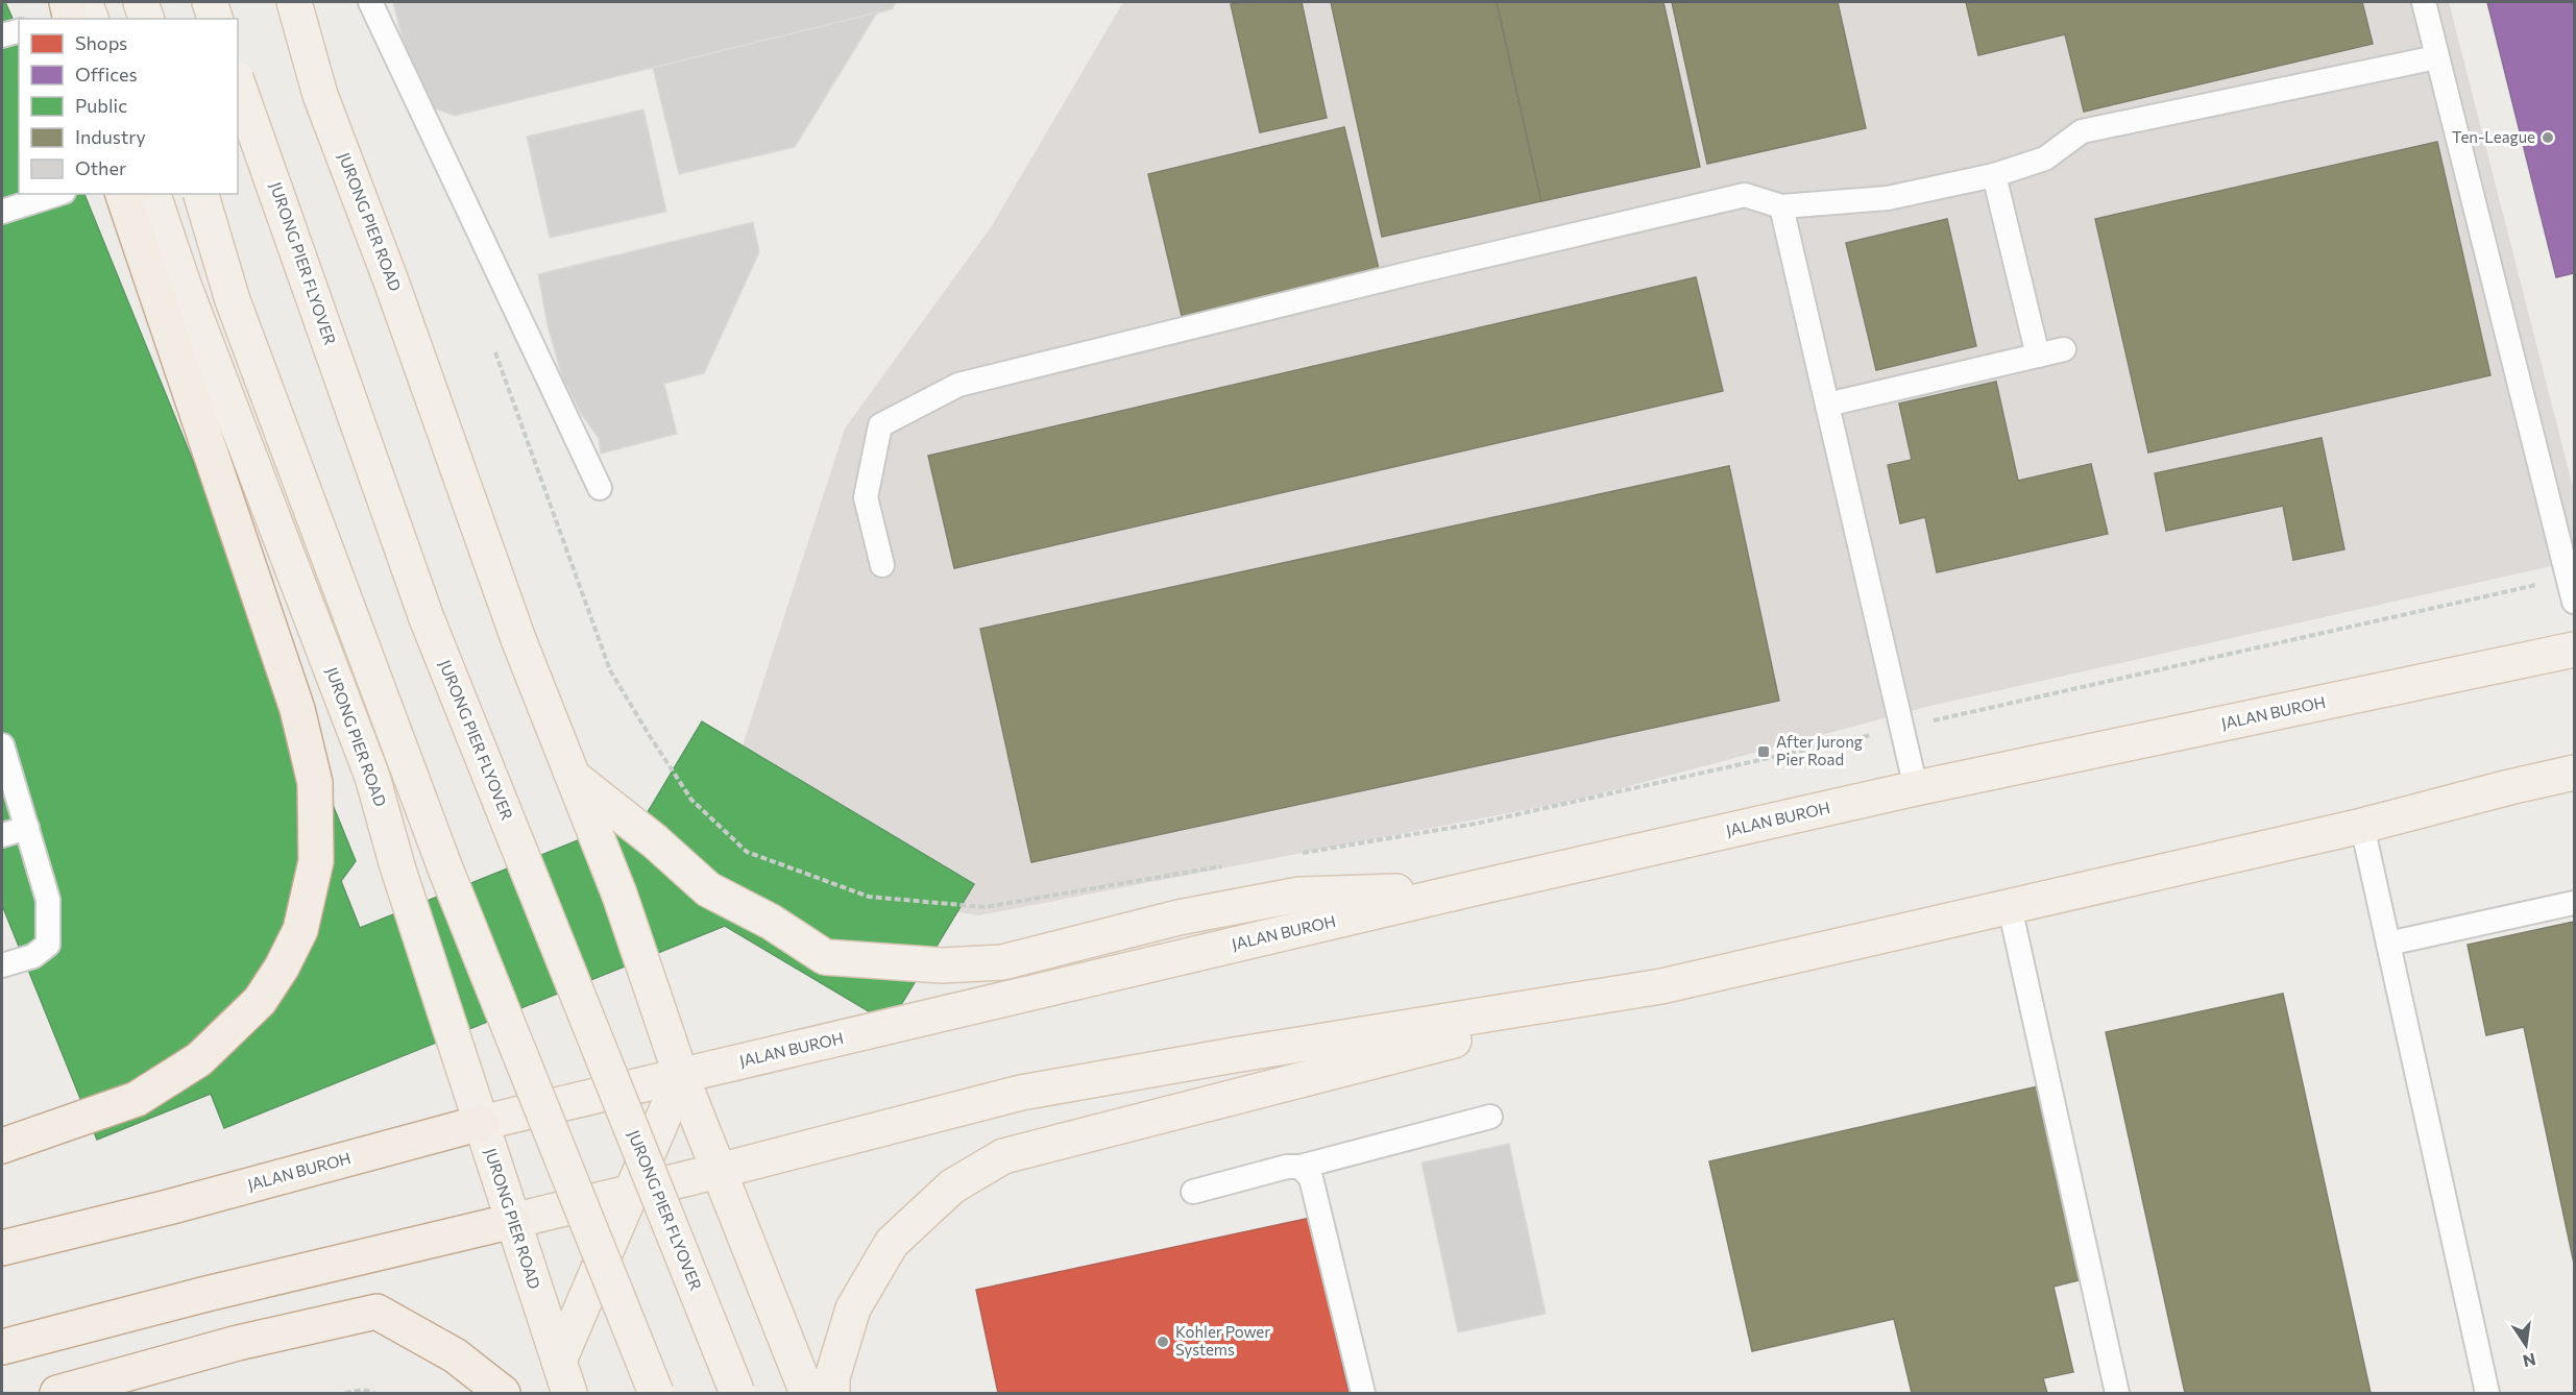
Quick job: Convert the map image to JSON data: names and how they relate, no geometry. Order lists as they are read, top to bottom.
{
  "streets": {
    "highway": ["JALAN BUROH"],
    "main road": ["JURONG PIER ROAD", "JURONG PIER FLYOVER"]
  },
  "crossings": [
    ["JURONG PIER ROAD", "JALAN BUROH"]
  ],
  "places": {
    "other": ["Ten-League", "Kohler Power Systems"],
    "transit": ["After Jurong Pier Road"]
  },
  "legend": [
    "Shops",
    "Offices",
    "Public",
    "Industry",
    "Other"
  ],
  "north": "bottom"
}
